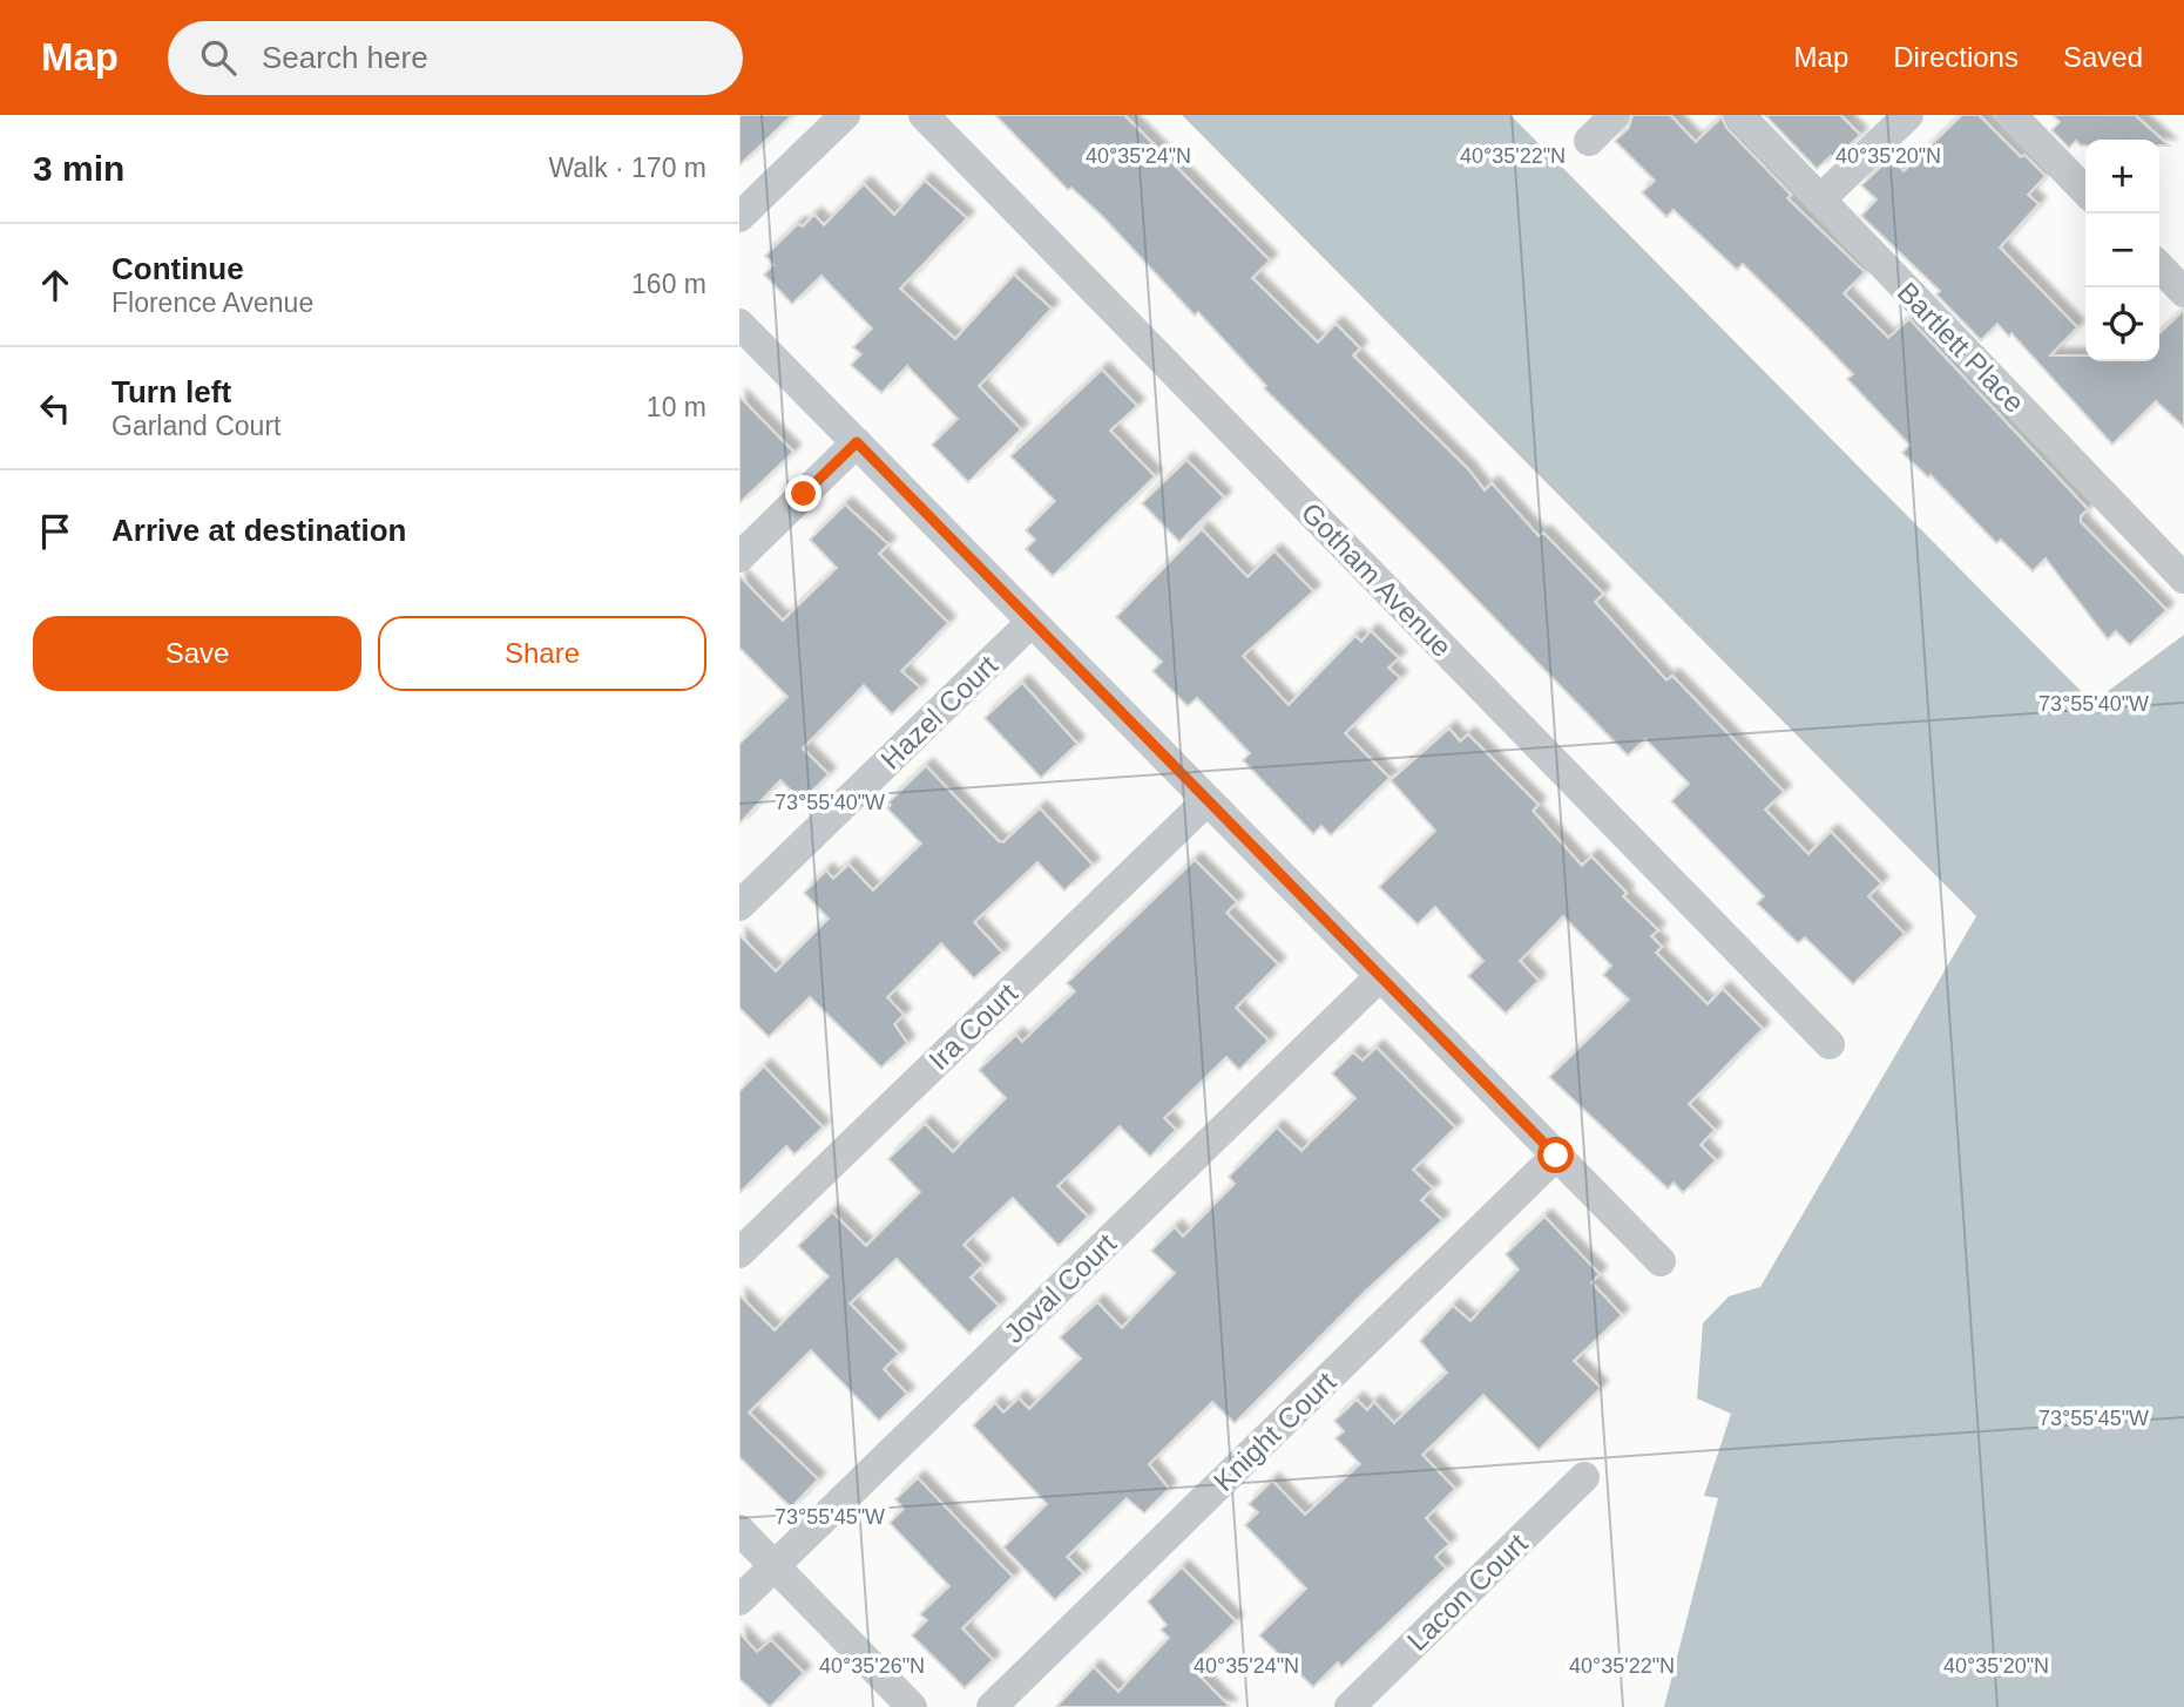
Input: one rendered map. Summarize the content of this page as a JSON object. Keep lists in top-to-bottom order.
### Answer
{
  "streets": {
    "street": [
      "Bartlett Place",
      "Gotham Avenue",
      "Hazel Court",
      "Ira Court",
      "Joval Court",
      "Knight Court",
      "Lacon Court"
    ]
  },
  "page": {
    "header": "Map",
    "search": "Search here",
    "nav": ["Map", "Directions", "Saved"],
    "heading": ["3 min", "Walk · 170 m"],
    "map_buttons": ["+", "−"],
    "list": [
      ["Continue", "Florence Avenue", "160 m"],
      ["Turn left", "Garland Court", "10 m"],
      "Arrive at destination"
    ],
    "buttons": ["Save", "Share"]
  },
  "coordinates": [
    "40°35'24\"N",
    "40°35'22\"N",
    "40°35'20\"N",
    "73°55'40\"W",
    "73°55'45\"W",
    "40°35'26\"N"
  ]
}
